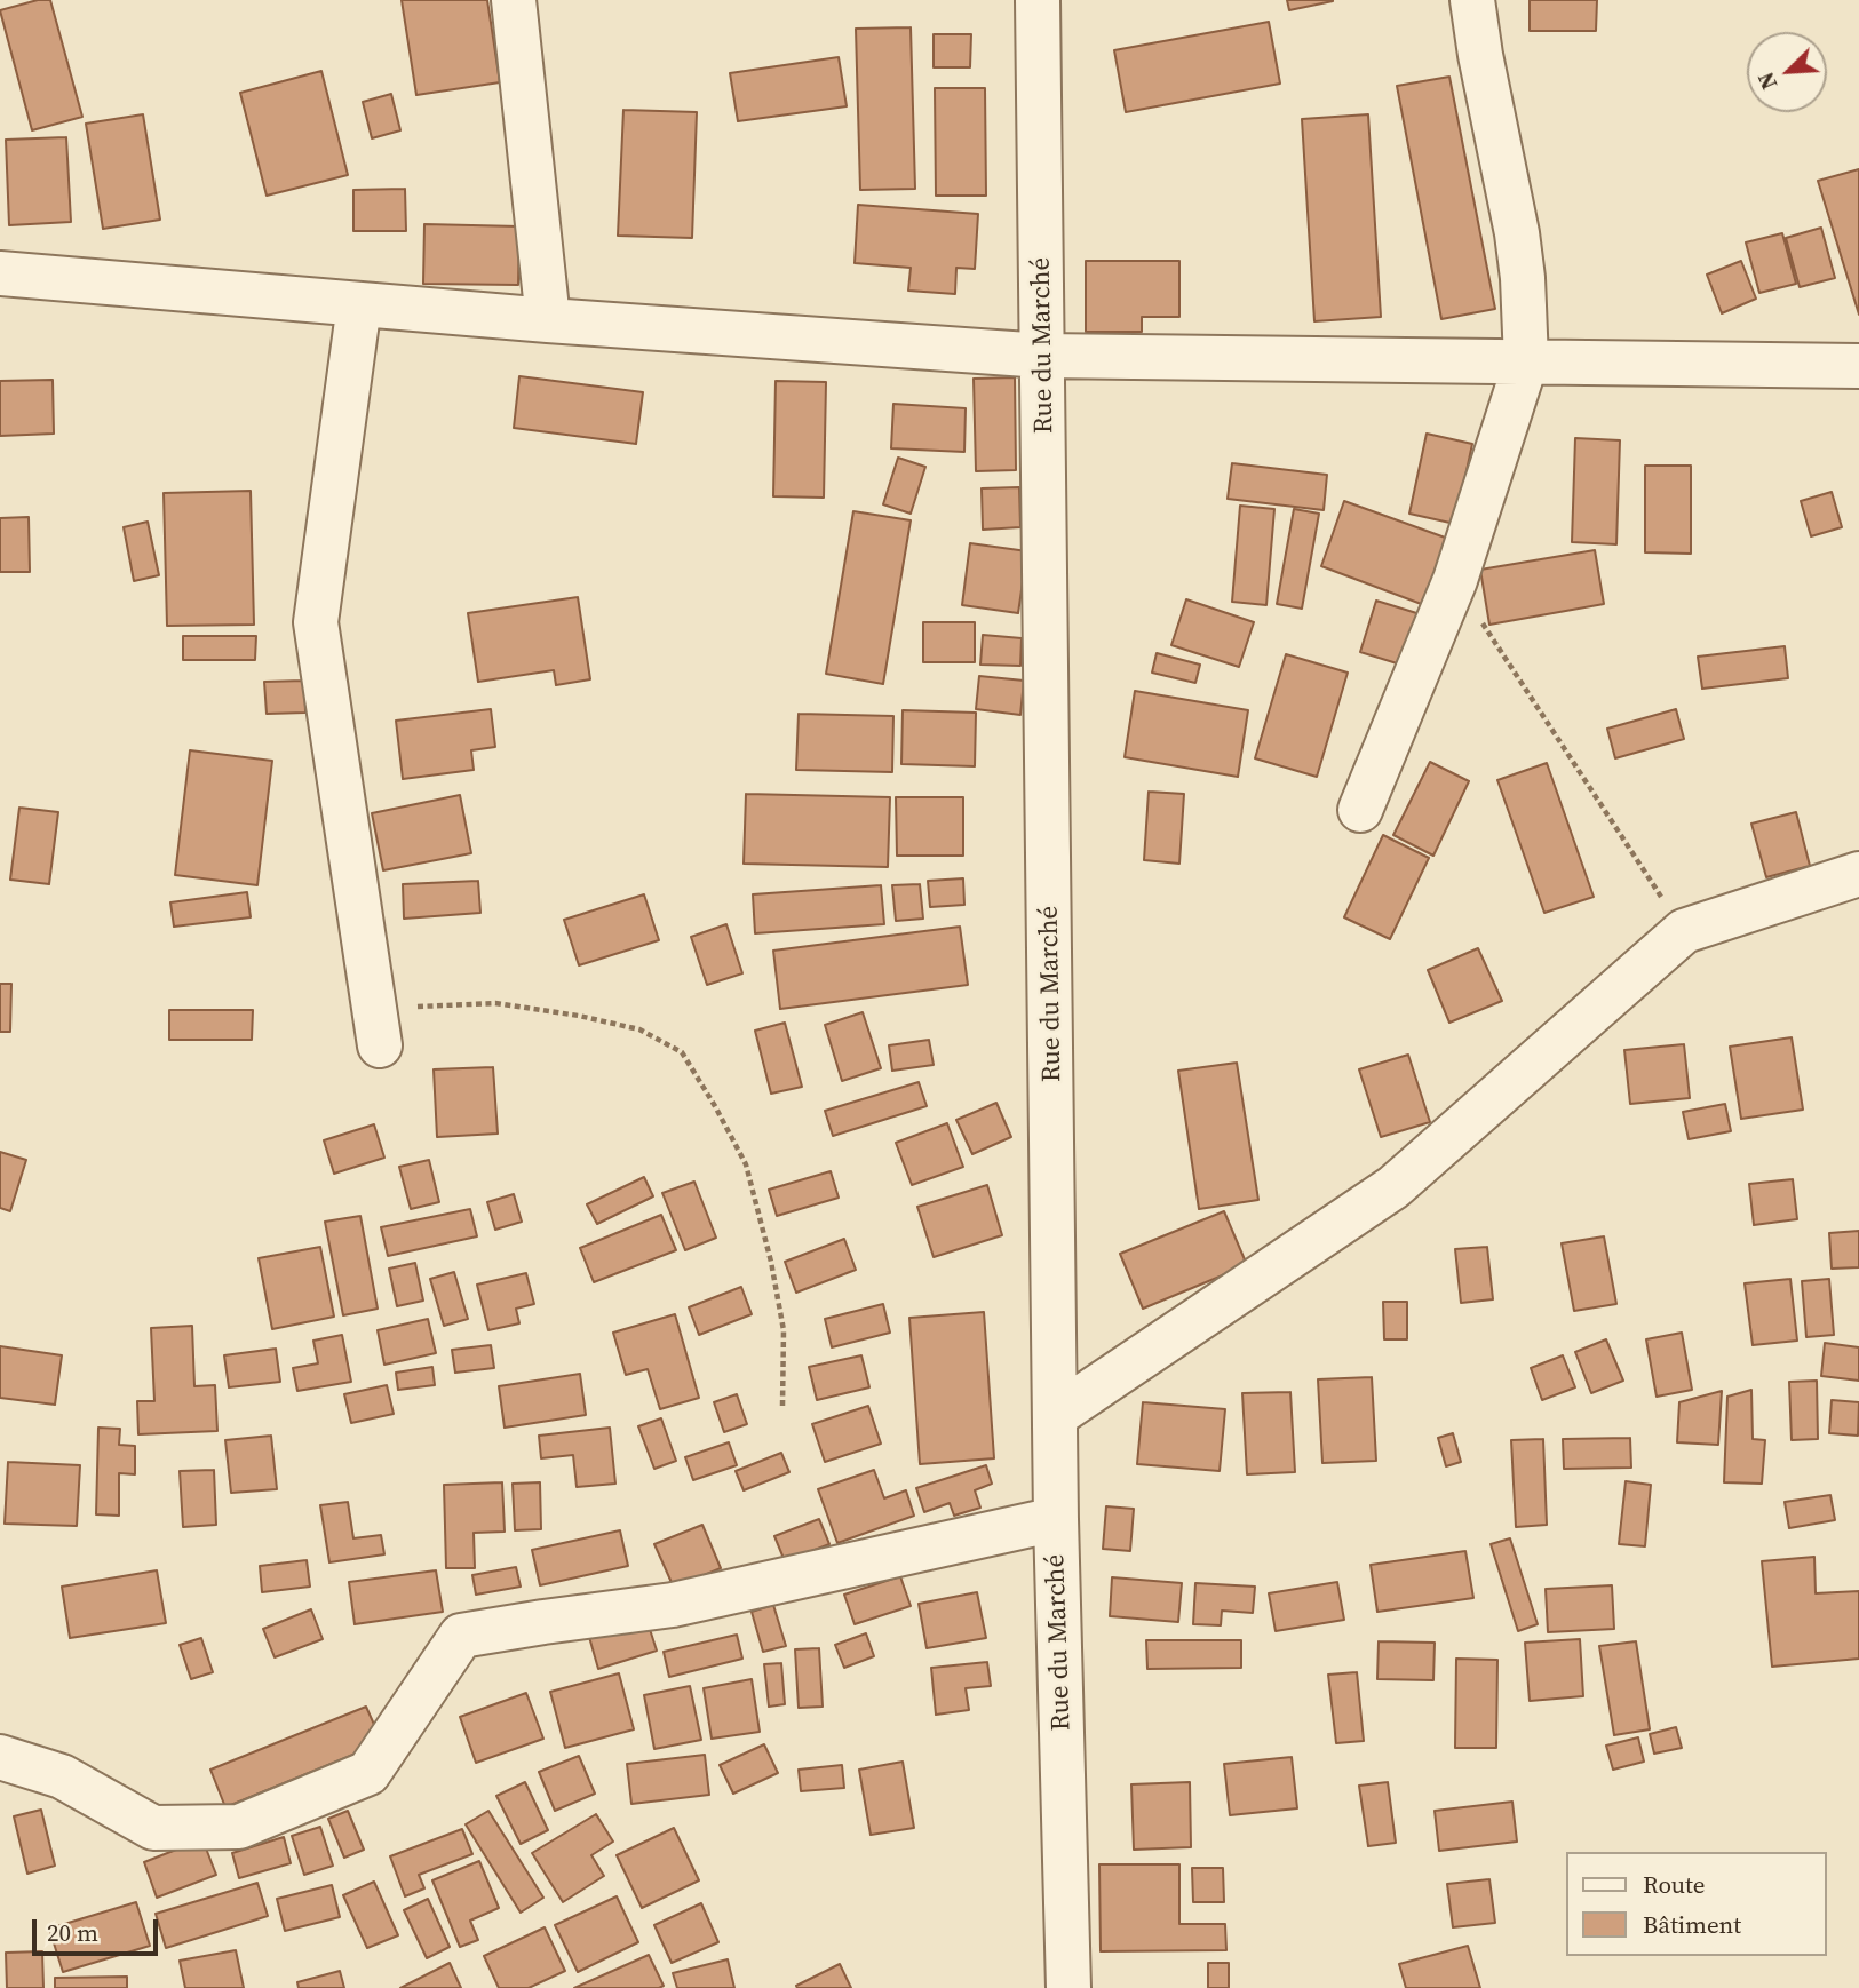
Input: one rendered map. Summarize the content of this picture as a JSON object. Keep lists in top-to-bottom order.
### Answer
{
  "streets": {
    "street": ["Rue du Marché"]
  },
  "legend": ["Route", "Bâtiment"],
  "scale_bar": "20 m",
  "north": "bottom left"
}
